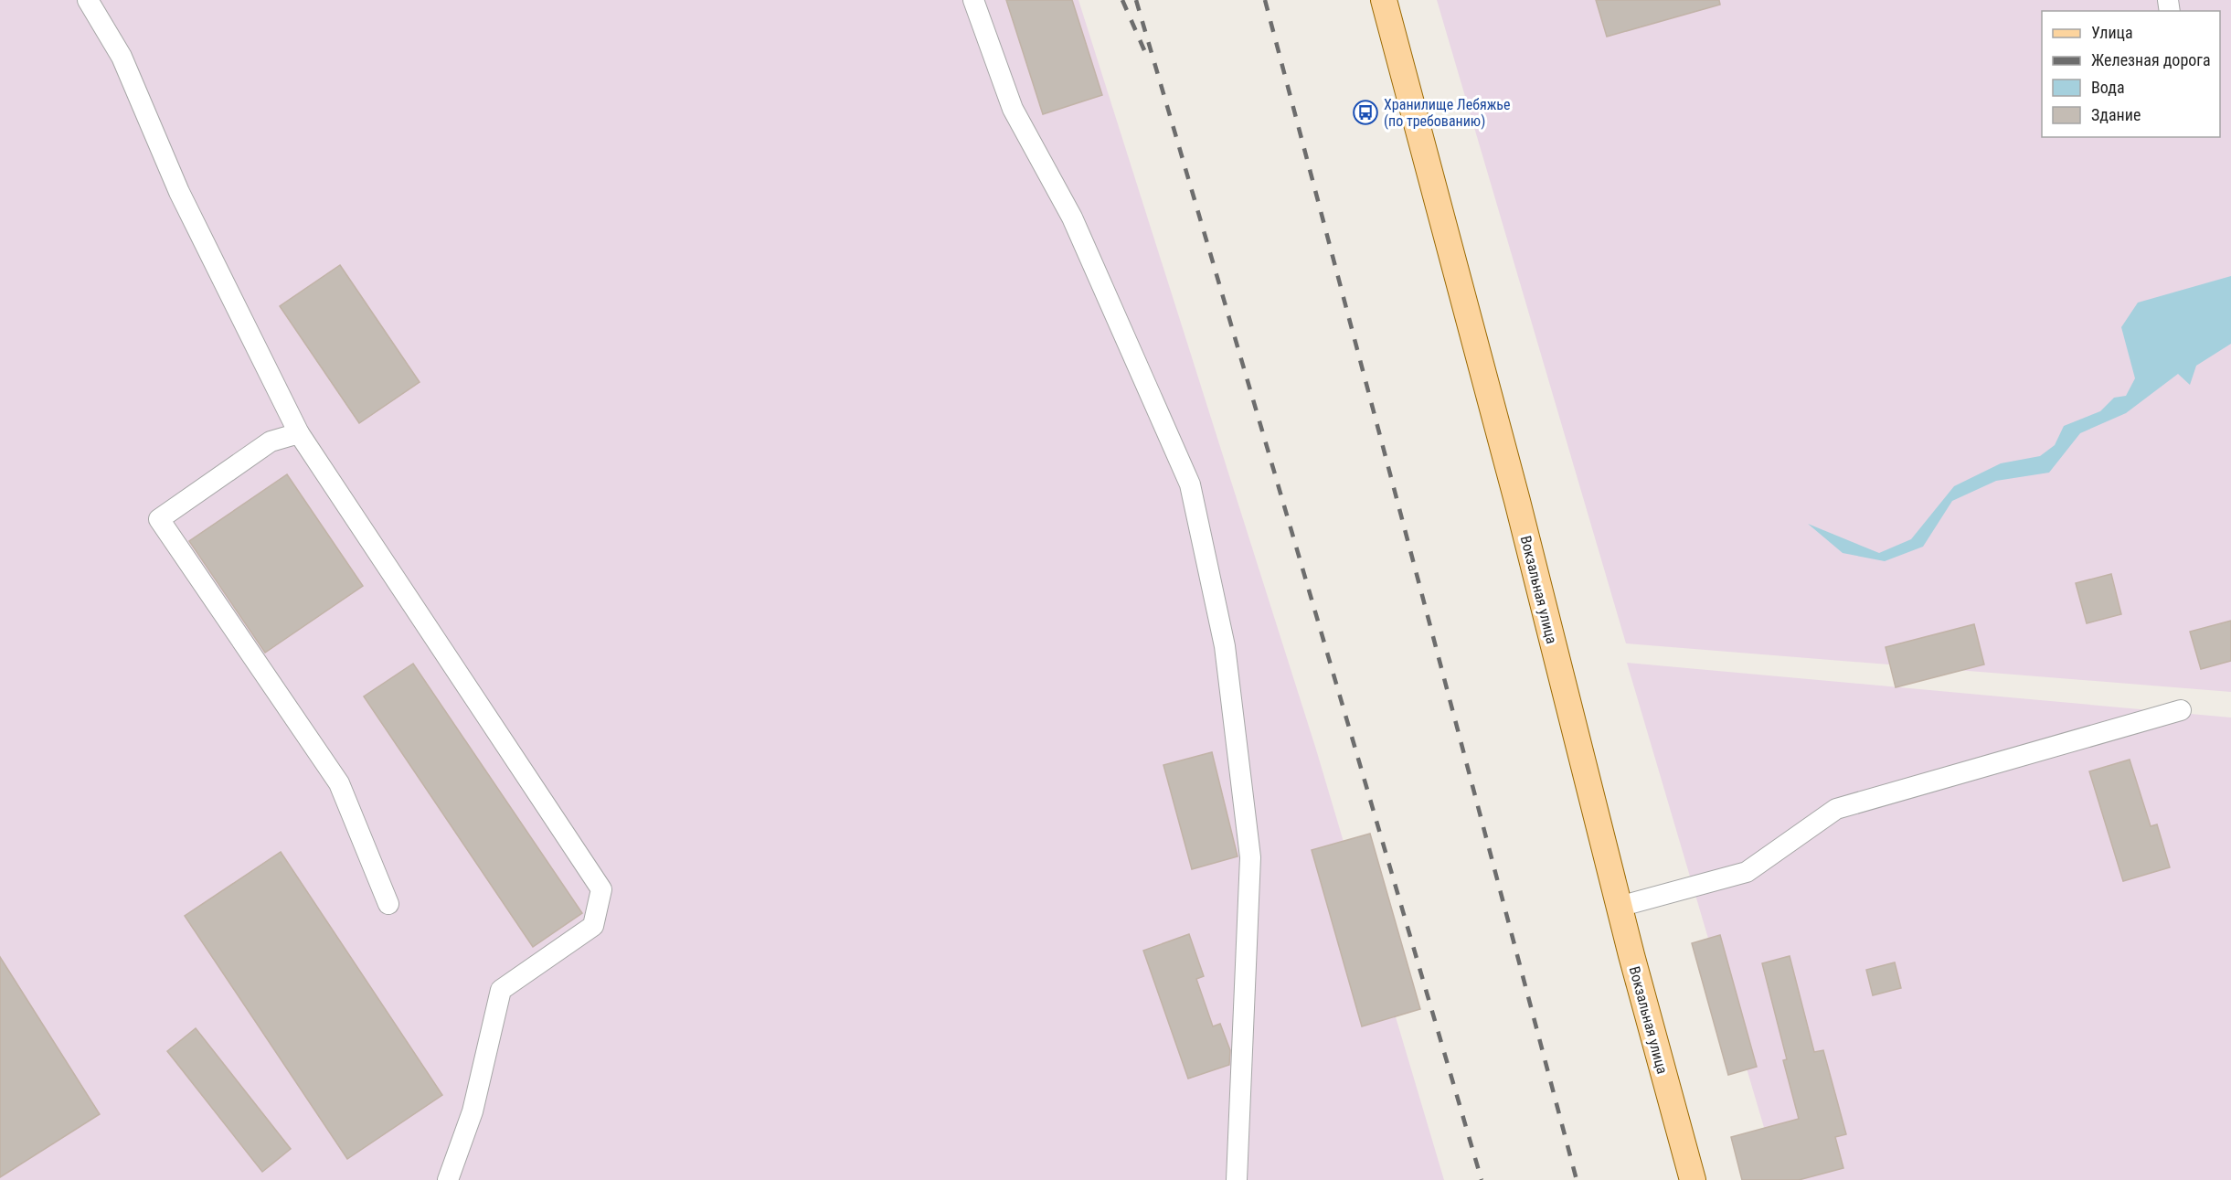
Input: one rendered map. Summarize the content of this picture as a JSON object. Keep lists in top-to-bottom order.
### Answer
{
  "streets": {
    "main road": ["Вокзальная улица"]
  },
  "places": {
    "bus stop": ["Хранилище Лебяжье (по требованию)"]
  },
  "legend": [
    "Улица",
    "Железная дорога",
    "Вода",
    "Здание"
  ]
}
